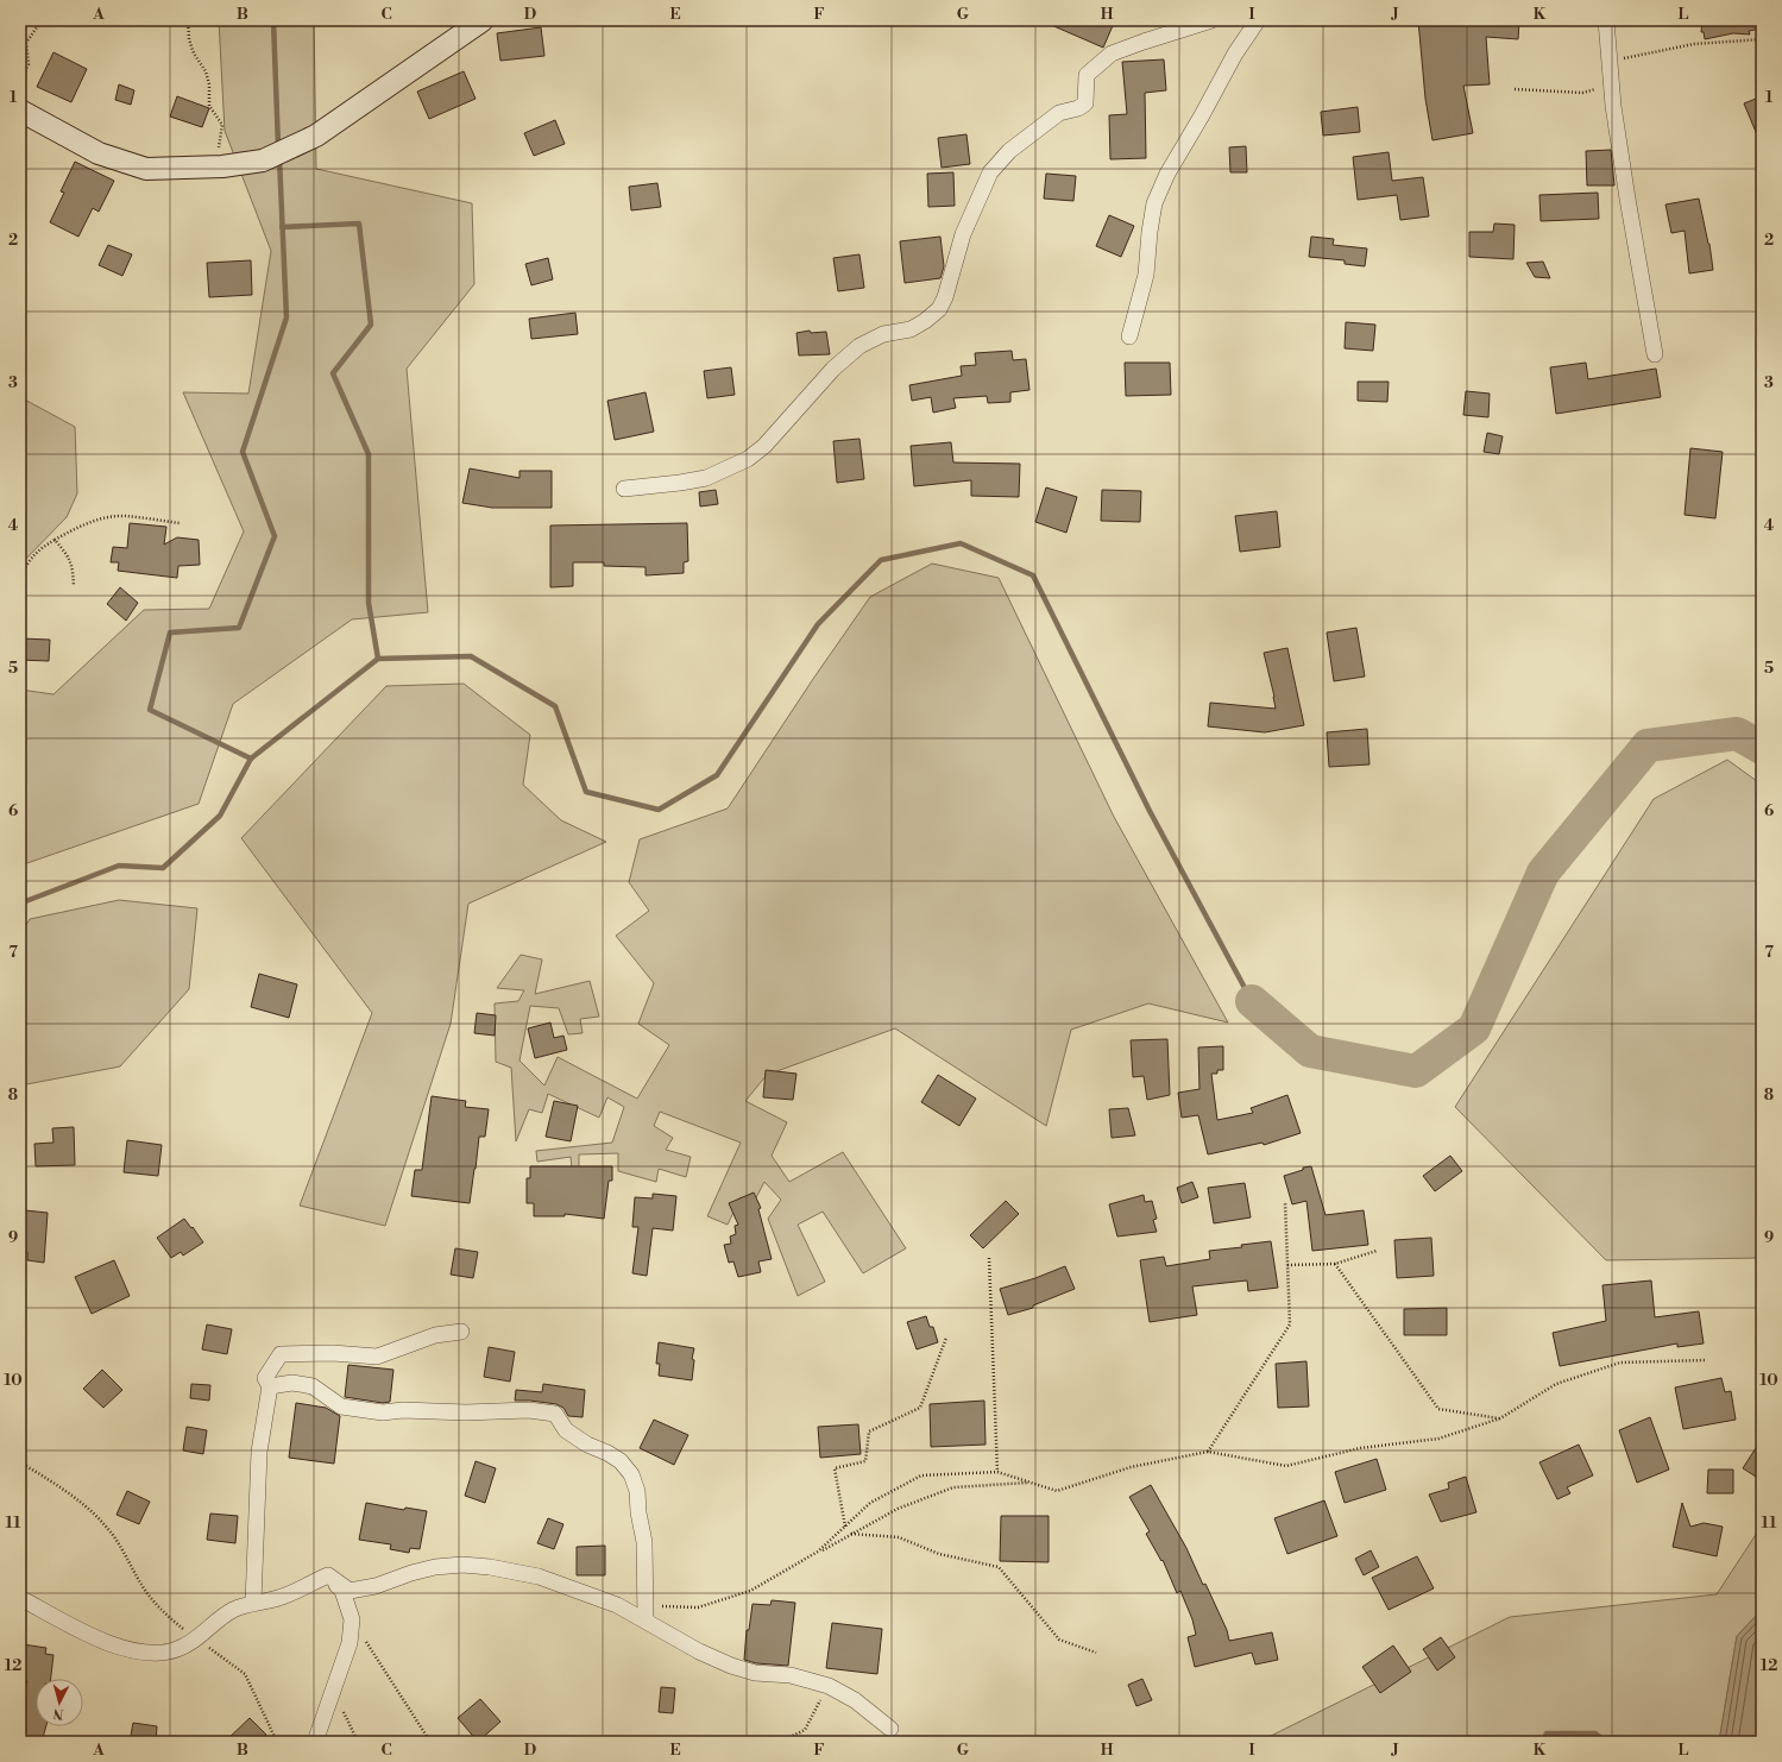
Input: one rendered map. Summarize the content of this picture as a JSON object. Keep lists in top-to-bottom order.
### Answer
{
  "north": "bottom",
  "grid": {
    "columns": [
      "A",
      "B",
      "C",
      "D",
      "E",
      "F",
      "G",
      "H",
      "I",
      "J",
      "K",
      "L"
    ],
    "rows": [
      "1",
      "2",
      "3",
      "4",
      "5",
      "6",
      "7",
      "8",
      "9",
      "10",
      "11",
      "12"
    ]
  }
}
